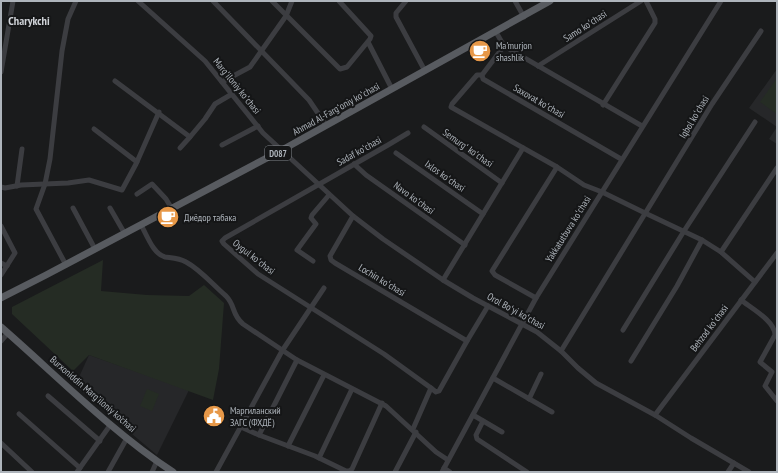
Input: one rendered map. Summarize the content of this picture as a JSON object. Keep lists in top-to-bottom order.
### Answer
{
  "streets": {
    "main road": ["Ahmad Al-Fargʻoniy koʻchasi", "D087", "Burxoniddin Marg’iloniy ko’chasi"],
    "street": [
      "Samo koʻchasi",
      "Margʻiloniy koʻchasi",
      "Saxovat koʻchasi",
      "Iqbol koʻchasi",
      "Semurgʻ koʻchasi",
      "Sadaf koʻchasi",
      "Ixlos koʻchasi",
      "Navo koʻchasi",
      "Yakkatutbuva koʻchasi",
      "Oygul koʻchasi",
      "Lochin koʻchasi",
      "Orol Boʻyi koʻchasi",
      "Behzod koʻchasi"
    ]
  },
  "crossings": [
    ["Margʻiloniy koʻchasi", "Ahmad Al-Fargʻoniy koʻchasi"],
    ["Margʻiloniy koʻchasi", "Sadaf koʻchasi"],
    ["Margʻiloniy koʻchasi", "Oygul koʻchasi"],
    ["Margʻiloniy koʻchasi", "Orol Boʻyi koʻchasi"],
    ["Saxovat koʻchasi", "Yakkatutbuva koʻchasi"],
    ["Iqbol koʻchasi", "Orol Boʻyi koʻchasi"],
    ["Sadaf koʻchasi", "Navo koʻchasi"],
    ["Sadaf koʻchasi", "Oygul koʻchasi"],
    ["Sadaf koʻchasi", "Orol Boʻyi koʻchasi"],
    ["Yakkatutbuva koʻchasi", "Orol Boʻyi koʻchasi"],
    ["Oygul koʻchasi", "Orol Boʻyi koʻchasi"],
    ["Lochin koʻchasi", "Orol Boʻyi koʻchasi"],
    ["Orol Boʻyi koʻchasi", "Behzod koʻchasi"]
  ],
  "districts": ["Charykchi"],
  "places": {
    "cafe": ["Ma'murjon shashlik", "Диёдор табака"],
    "public building": ["Маргиланский ЗАГС (ФХДЁ)"]
  }
}
